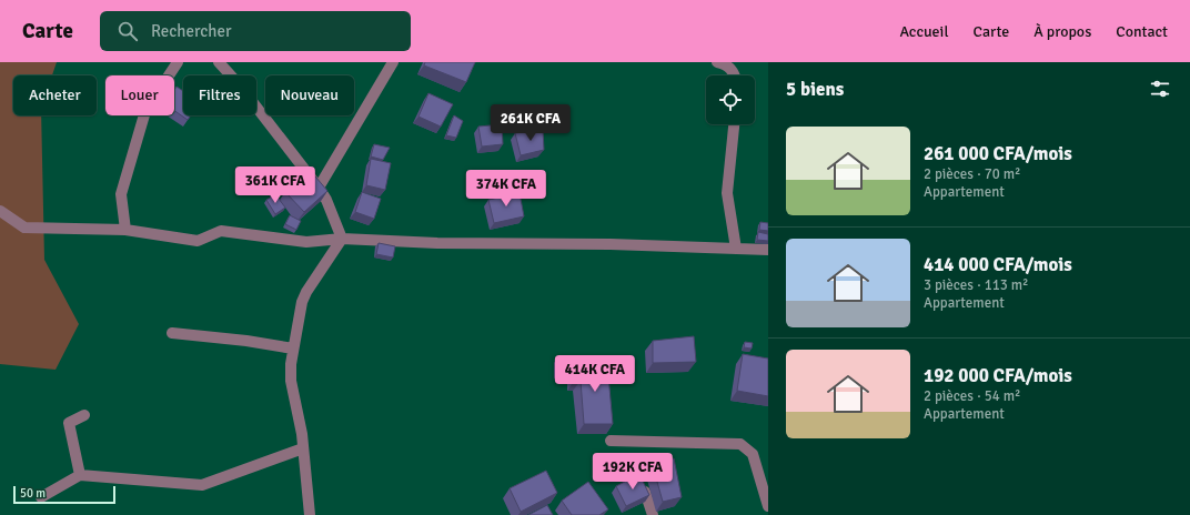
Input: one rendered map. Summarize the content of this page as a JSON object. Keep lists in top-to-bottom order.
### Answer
{
  "scale_bar": "50 m",
  "page": {
    "header": "Carte",
    "search": "Rechercher",
    "nav": [
      "Accueil",
      "Carte",
      "À propos",
      "Contact"
    ],
    "heading": "5 biens",
    "chip": [
      "Acheter",
      "Louer",
      "Filtres",
      "Nouveau"
    ],
    "price": [
      "261K CFA",
      "361K CFA",
      "374K CFA",
      "414K CFA",
      "192K CFA"
    ],
    "list": [
      {
        "name": "261 000 CFA/mois",
        "note": "2 pièces · 70 m² · Appartement"
      },
      {
        "name": "414 000 CFA/mois",
        "note": "3 pièces · 113 m² · Appartement"
      },
      {
        "name": "192 000 CFA/mois",
        "note": "2 pièces · 54 m² · Appartement"
      }
    ],
    "scale": "50 m"
  }
}
